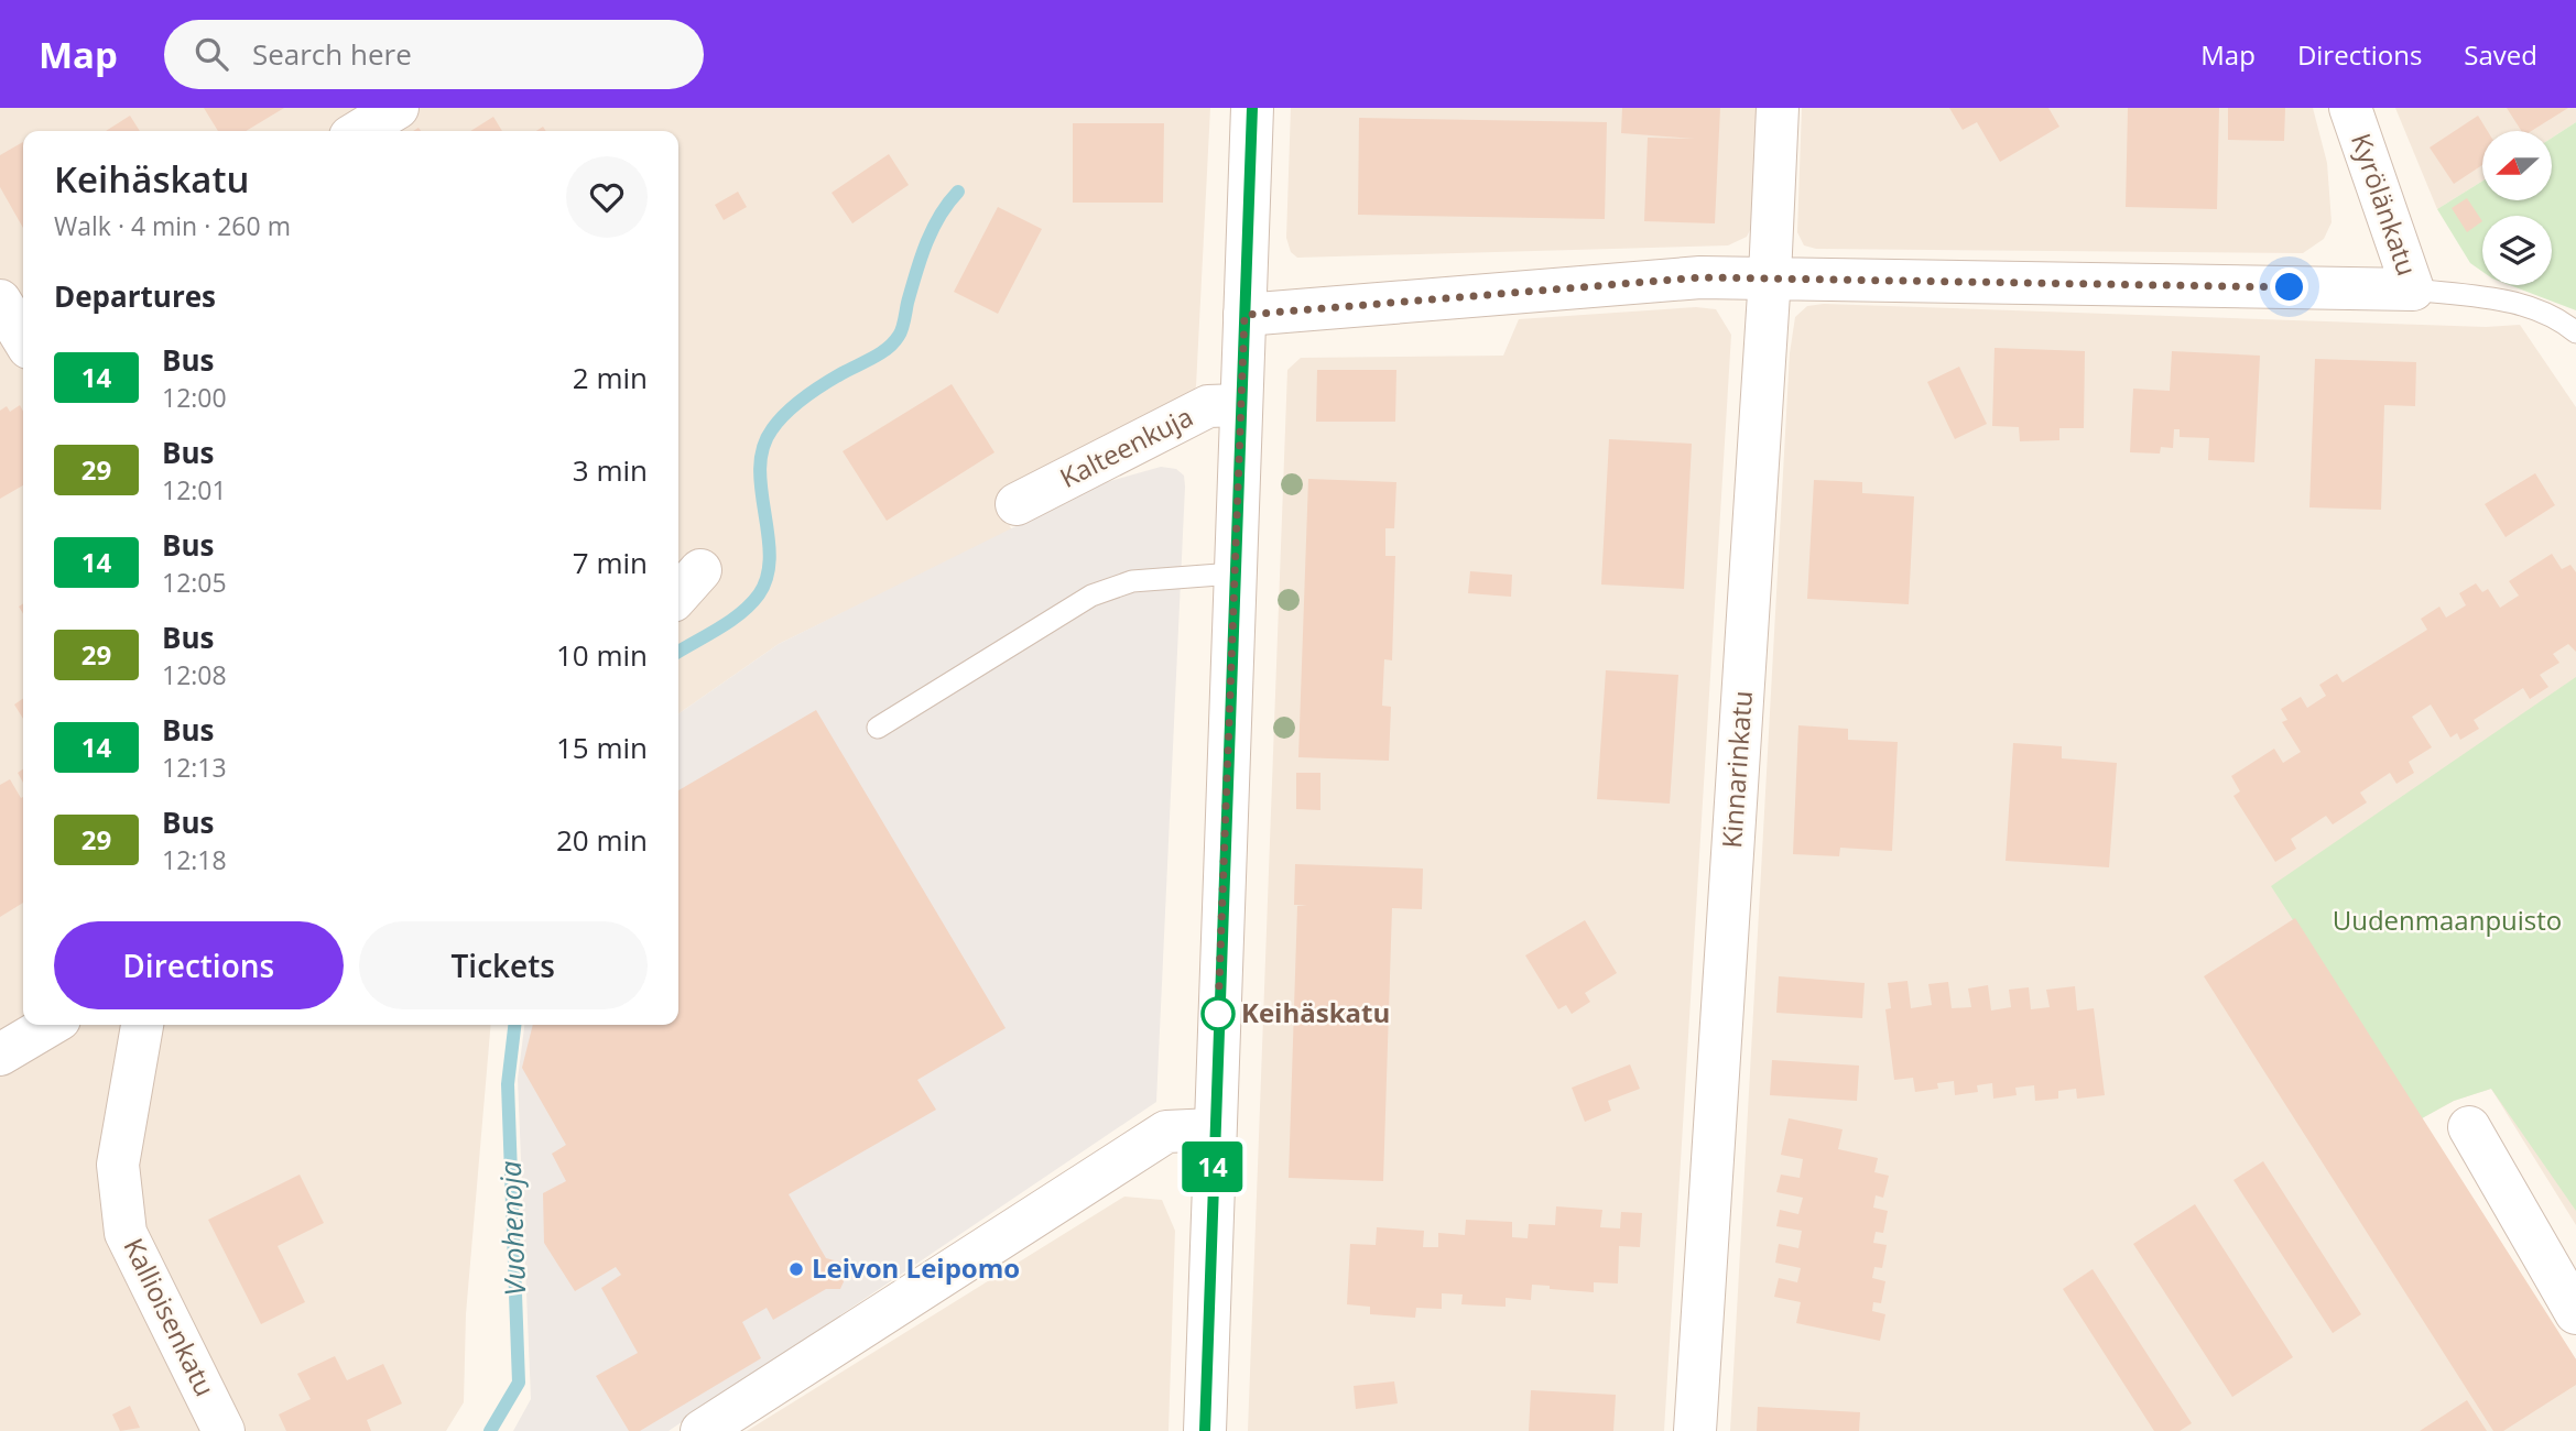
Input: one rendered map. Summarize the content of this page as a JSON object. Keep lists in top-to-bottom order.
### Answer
{
  "streets": {
    "street": [
      "Kyrölänkatu",
      "Kalteenkuja",
      "Kinnarinkatu",
      "Kallioisenkatu"
    ]
  },
  "crossings": [
    ["Kyrölänkatu", "Kinnarinkatu"]
  ],
  "water": ["Vuohenoja"],
  "parks": ["Uudenmaanpuisto"],
  "places": ["Keihäskatu", "Leivon Leipomo"],
  "lines": ["bus line 14"],
  "north": "left",
  "page": {
    "header": "Map",
    "search": "Search here",
    "nav": ["Map", "Directions", "Saved"],
    "on_map": "14",
    "heading": [
      ["Keihäskatu", "Walk · 4 min · 260 m"],
      "Departures"
    ],
    "list": [
      {
        "mark": "14",
        "name": "Bus",
        "note": "12:00",
        "value": "2 min"
      },
      {
        "mark": "29",
        "name": "Bus",
        "note": "12:01",
        "value": "3 min"
      },
      {
        "mark": "14",
        "name": "Bus",
        "note": "12:05",
        "value": "7 min"
      },
      {
        "mark": "29",
        "name": "Bus",
        "note": "12:08",
        "value": "10 min"
      },
      {
        "mark": "14",
        "name": "Bus",
        "note": "12:13",
        "value": "15 min"
      },
      {
        "mark": "29",
        "name": "Bus",
        "note": "12:18",
        "value": "20 min"
      }
    ],
    "buttons": ["Directions", "Tickets"]
  }
}
